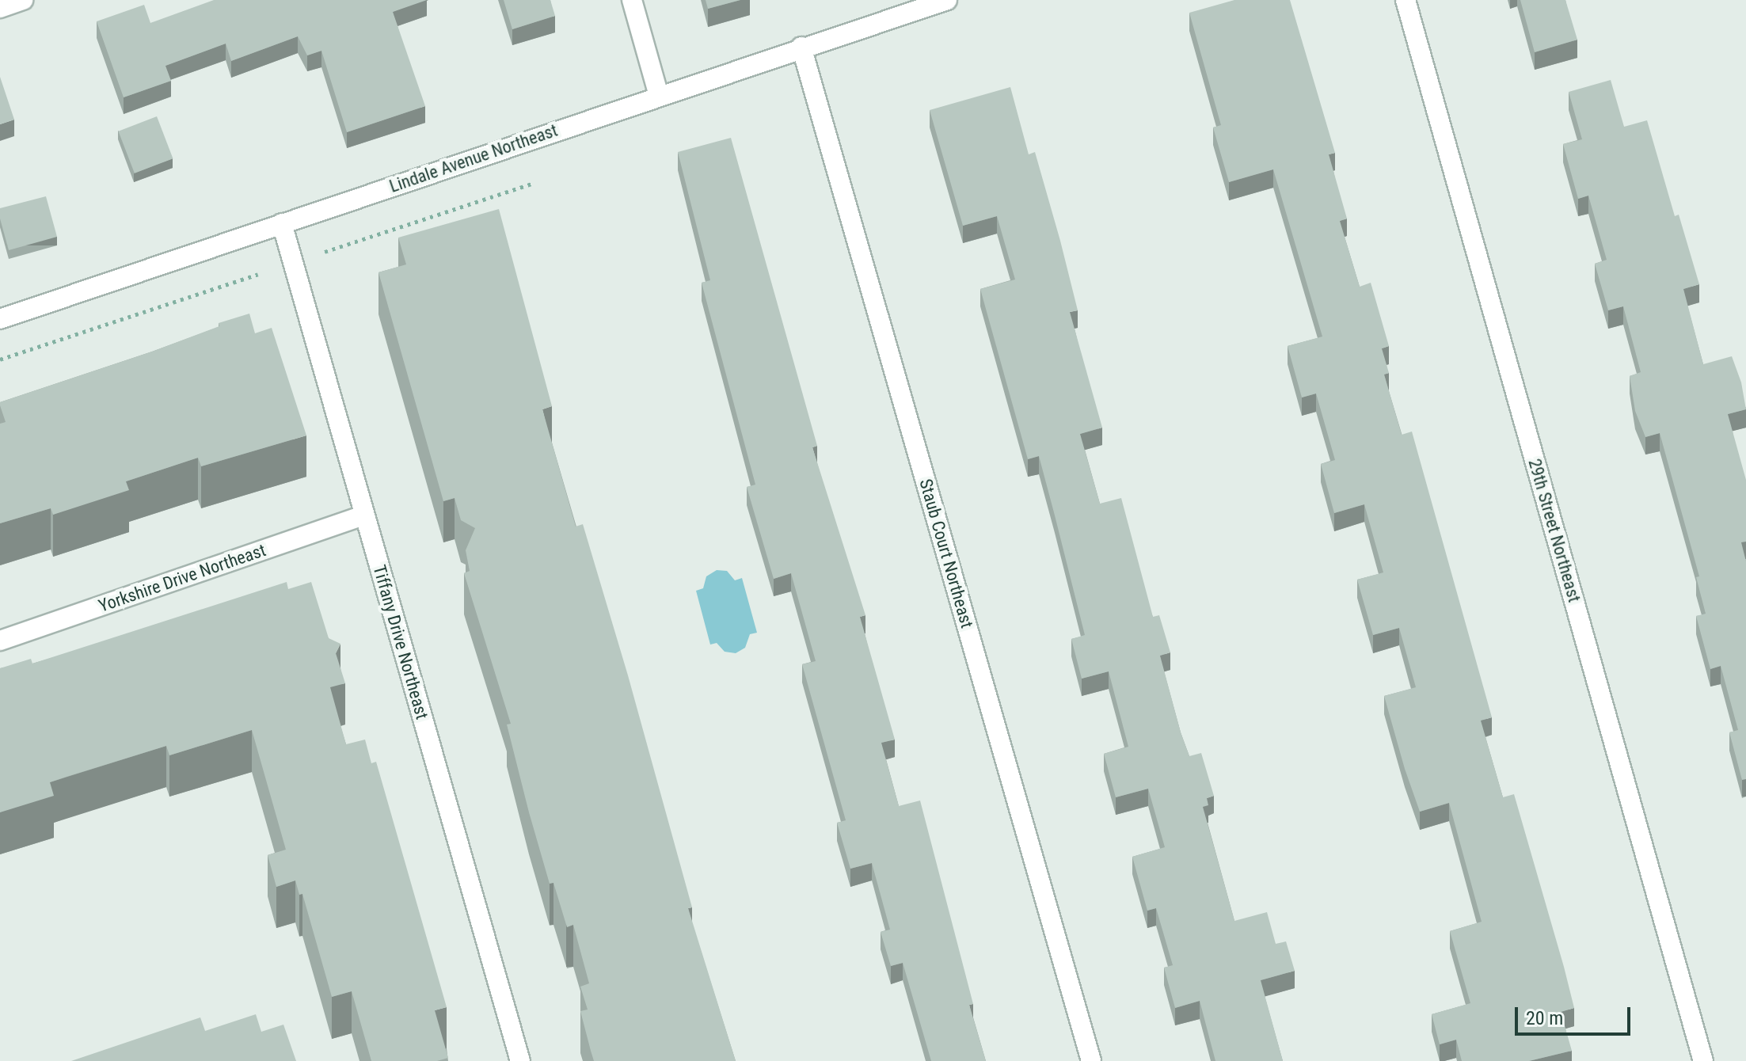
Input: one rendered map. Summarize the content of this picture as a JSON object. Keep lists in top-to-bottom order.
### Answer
{
  "streets": {
    "street": [
      "Lindale Avenue Northeast",
      "29th Street Northeast",
      "Staub Court Northeast",
      "Yorkshire Drive Northeast",
      "Tiffany Drive Northeast"
    ]
  },
  "crossings": [
    ["Lindale Avenue Northeast", "Staub Court Northeast"],
    ["Lindale Avenue Northeast", "Tiffany Drive Northeast"],
    ["Yorkshire Drive Northeast", "Tiffany Drive Northeast"]
  ],
  "scale_bar": "20 m"
}
